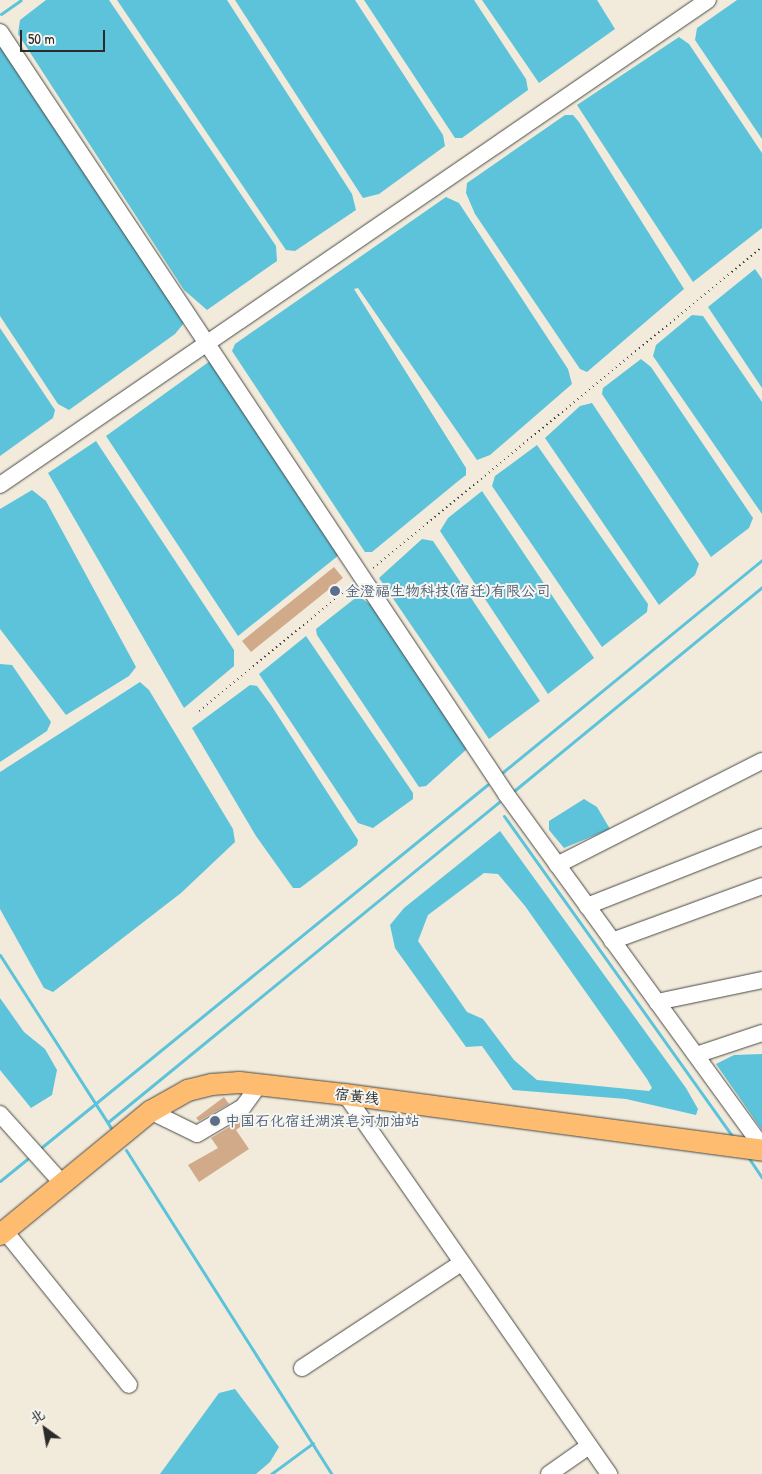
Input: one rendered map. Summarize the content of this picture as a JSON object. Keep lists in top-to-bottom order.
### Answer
{
  "streets": {
    "main road": ["宿黄线"]
  },
  "places": ["金澄福生物科技(宿迁)有限公司", "中国石化宿迁湖滨皂河加油站"],
  "scale_bar": "50 m",
  "north": "top left"
}
